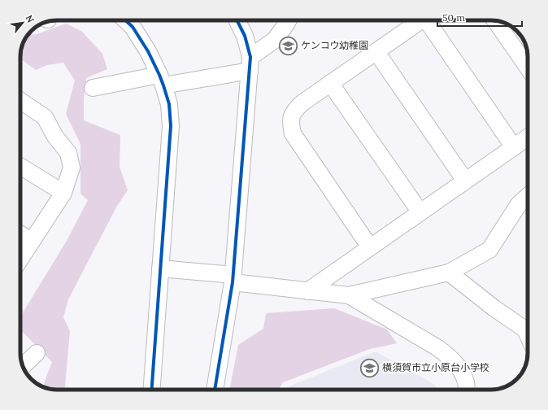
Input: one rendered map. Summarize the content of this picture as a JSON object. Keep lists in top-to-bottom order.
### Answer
{
  "places": {
    "school or university": ["ケンコウ幼稚園", "横須賀市立小原台小学校"]
  },
  "scale_bar": "50 m",
  "north": "top right"
}
